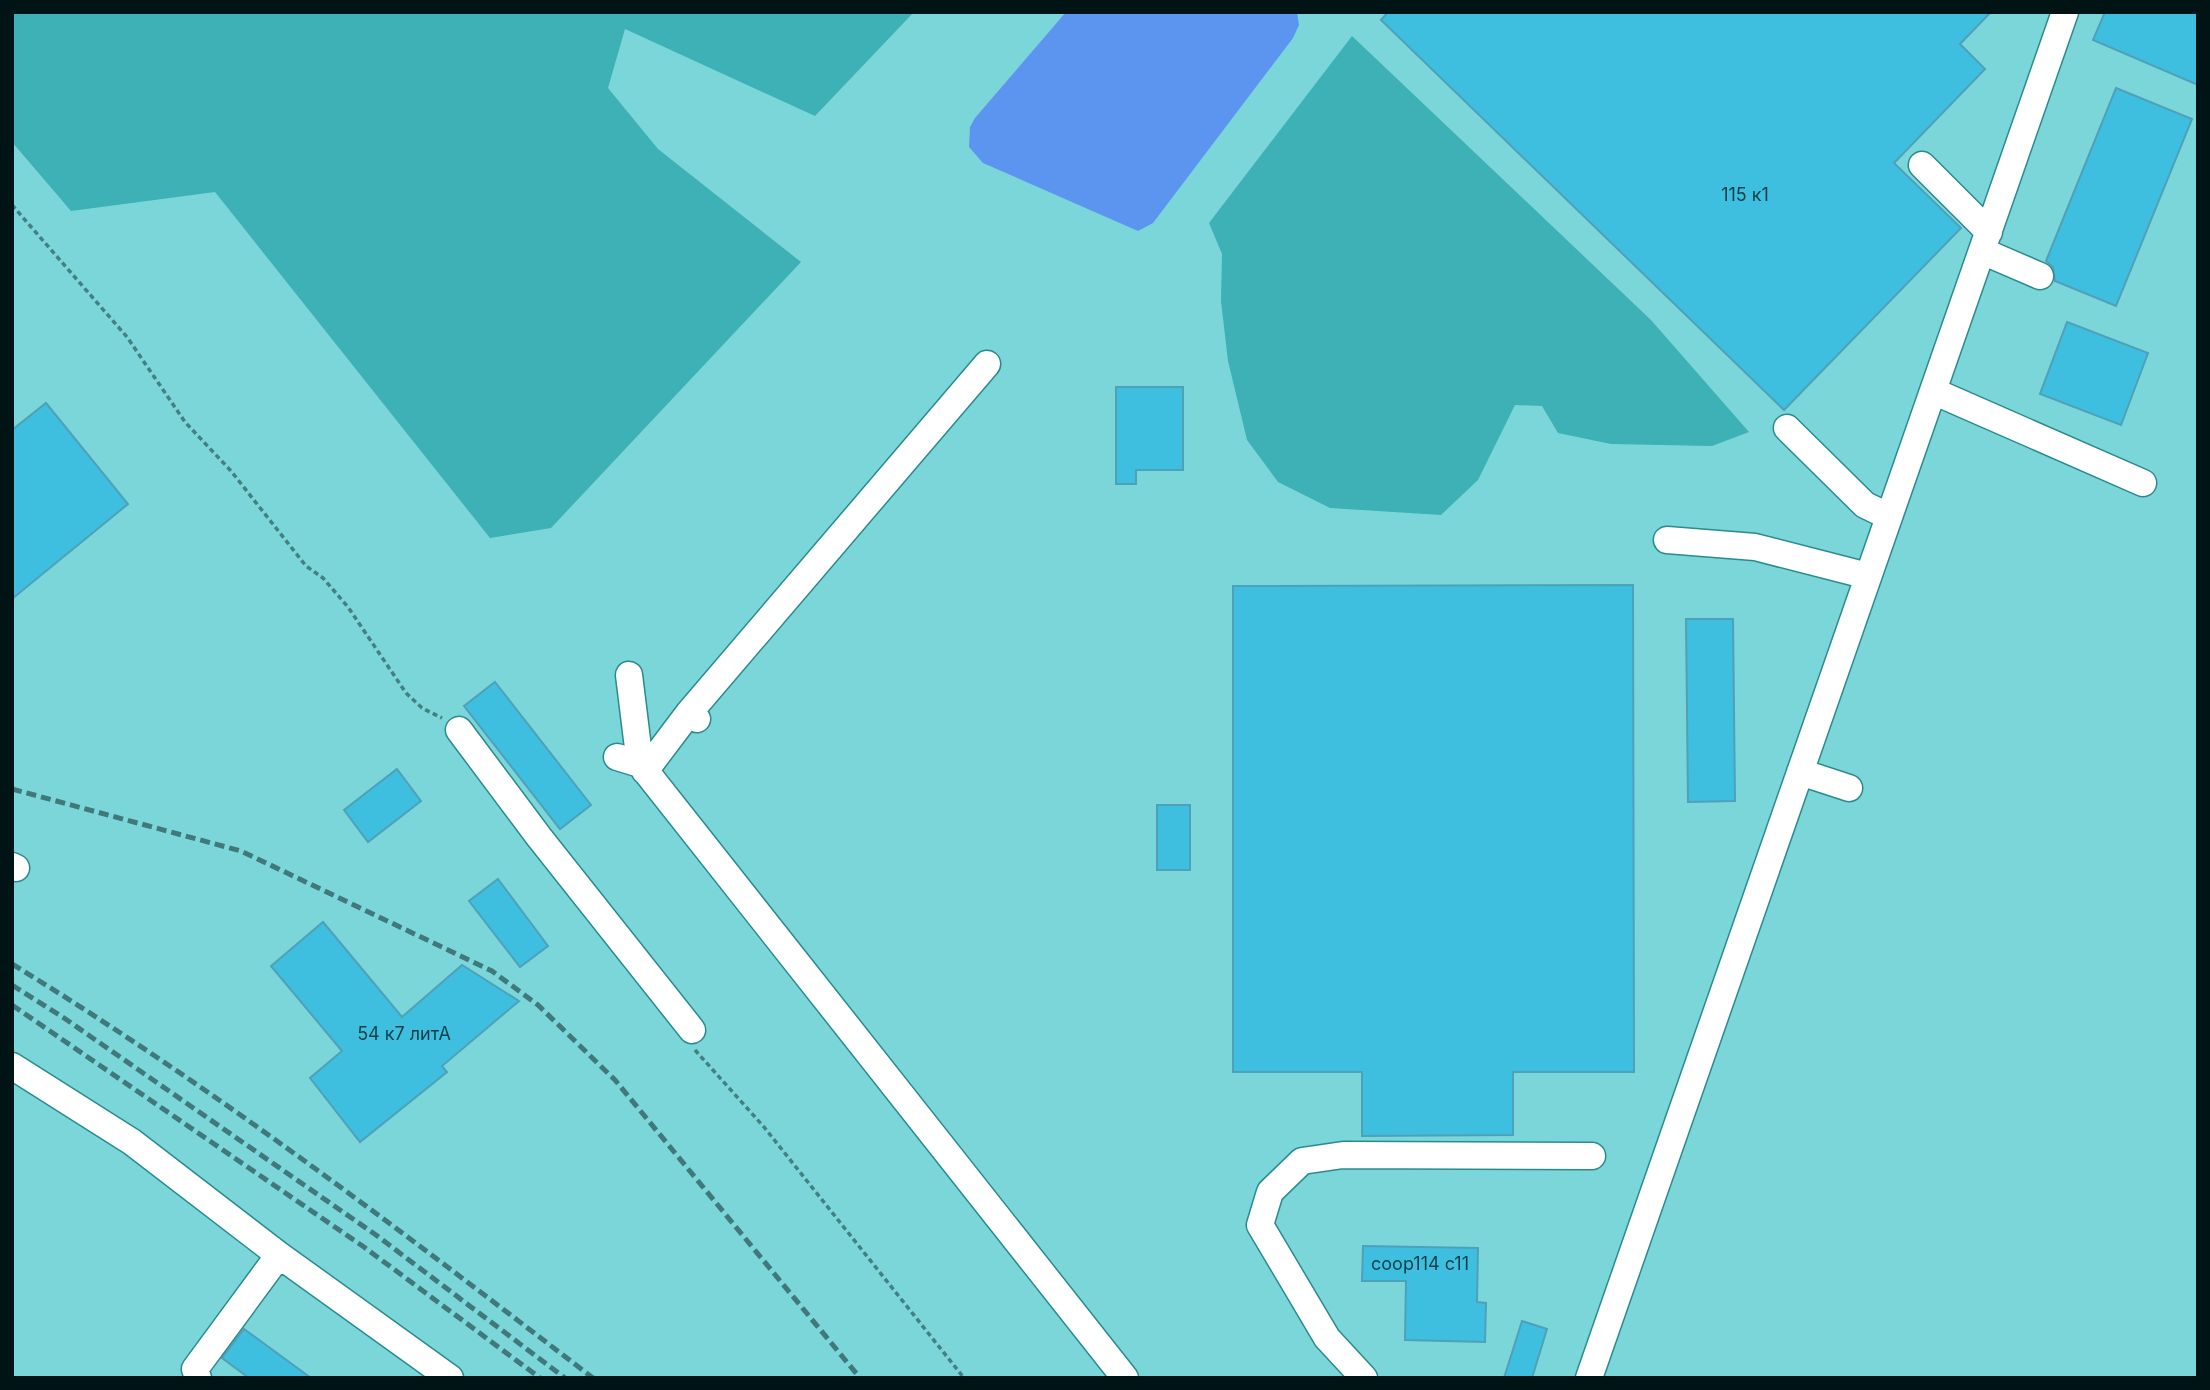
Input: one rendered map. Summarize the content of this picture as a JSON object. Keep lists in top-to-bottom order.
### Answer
{
  "house_numbers": ["115 к1", "54 к7 литА", "соор114 с11"]
}
